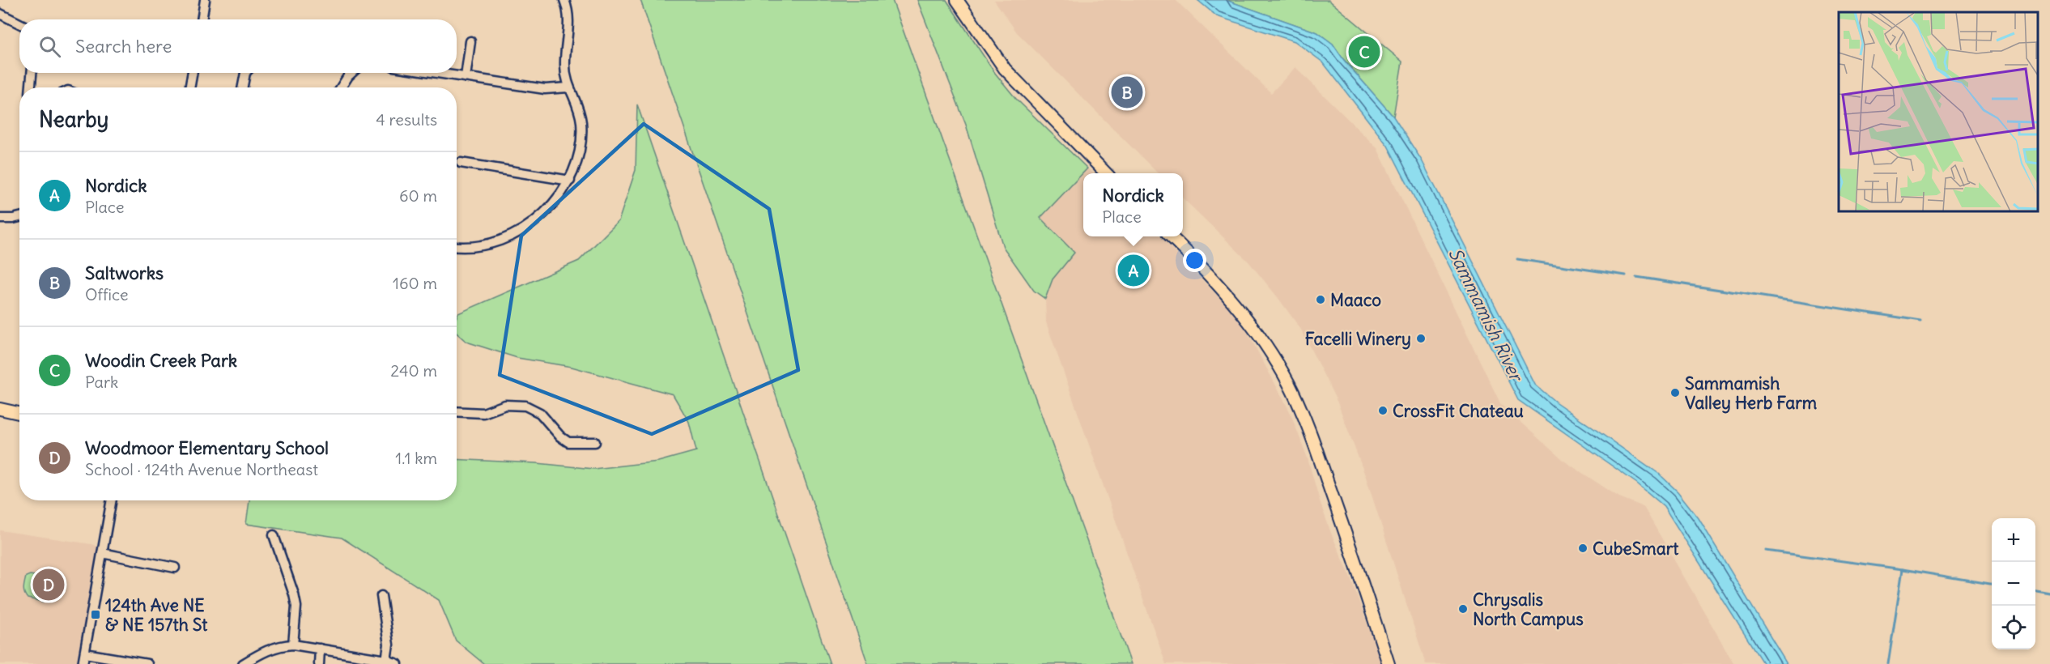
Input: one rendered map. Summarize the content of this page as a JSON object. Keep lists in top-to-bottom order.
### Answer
{
  "water": ["Sammamish River"],
  "places": {
    "other": [
      "Maaco",
      "Facelli Winery",
      "Sammamish Valley Herb Farm",
      "CrossFit Chateau",
      "CubeSmart",
      "Chrysalis North Campus"
    ],
    "transit": ["124th Ave NE & NE 157th St"]
  },
  "page": {
    "search": "Search here",
    "pins": [
      "C",
      "B",
      "A",
      "D"
    ],
    "heading": ["Nearby", "4 results"],
    "list": [
      {
        "mark": "A",
        "name": "Nordick",
        "note": "Place",
        "value": "60 m"
      },
      {
        "mark": "B",
        "name": "Saltworks",
        "note": "Office",
        "value": "160 m"
      },
      {
        "mark": "C",
        "name": "Woodin Creek Park",
        "note": "Park",
        "value": "240 m"
      },
      {
        "mark": "D",
        "name": "Woodmoor Elementary School",
        "note": "School · 124th Avenue Northeast",
        "value": "1.1 km"
      }
    ],
    "popup": ["Nordick", "Place"],
    "map_buttons": ["+", "−"]
  }
}
